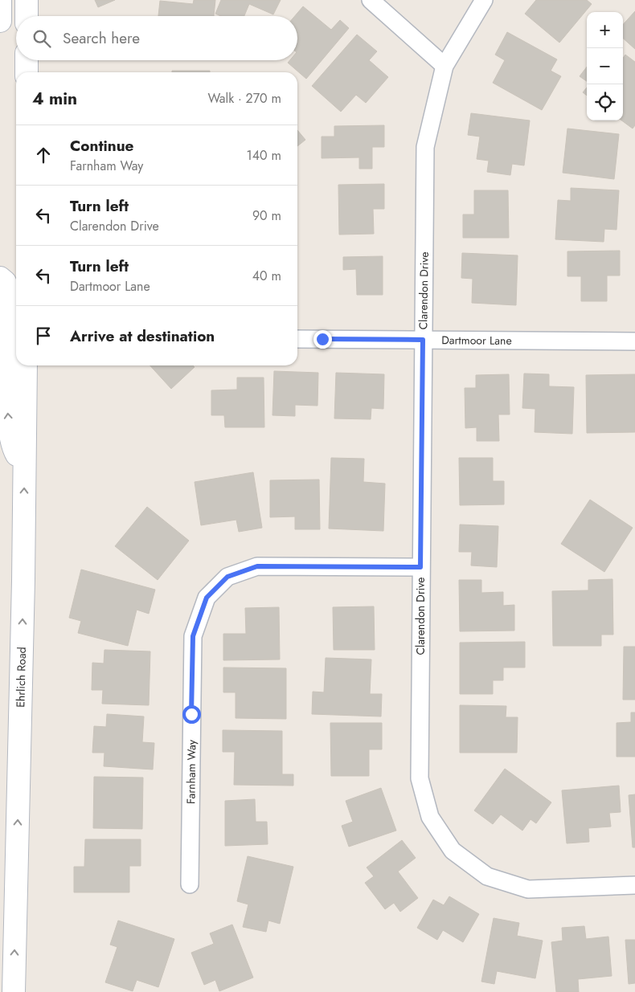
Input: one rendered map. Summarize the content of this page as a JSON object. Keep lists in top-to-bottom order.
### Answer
{
  "streets": {
    "main road": ["Ehrlich Road"],
    "street": ["Clarendon Drive", "Dartmoor Lane", "Farnham Way"]
  },
  "crossings": [
    ["Clarendon Drive", "Dartmoor Lane"],
    ["Clarendon Drive", "Farnham Way"]
  ],
  "one_way": ["Ehrlich Road"],
  "page": {
    "map_buttons": ["+", "−"],
    "search": "Search here",
    "heading": ["4 min", "Walk · 270 m"],
    "list": [
      ["Continue", "Farnham Way", "140 m"],
      ["Turn left", "Clarendon Drive", "90 m"],
      ["Turn left", "Dartmoor Lane", "40 m"],
      "Arrive at destination"
    ]
  }
}
